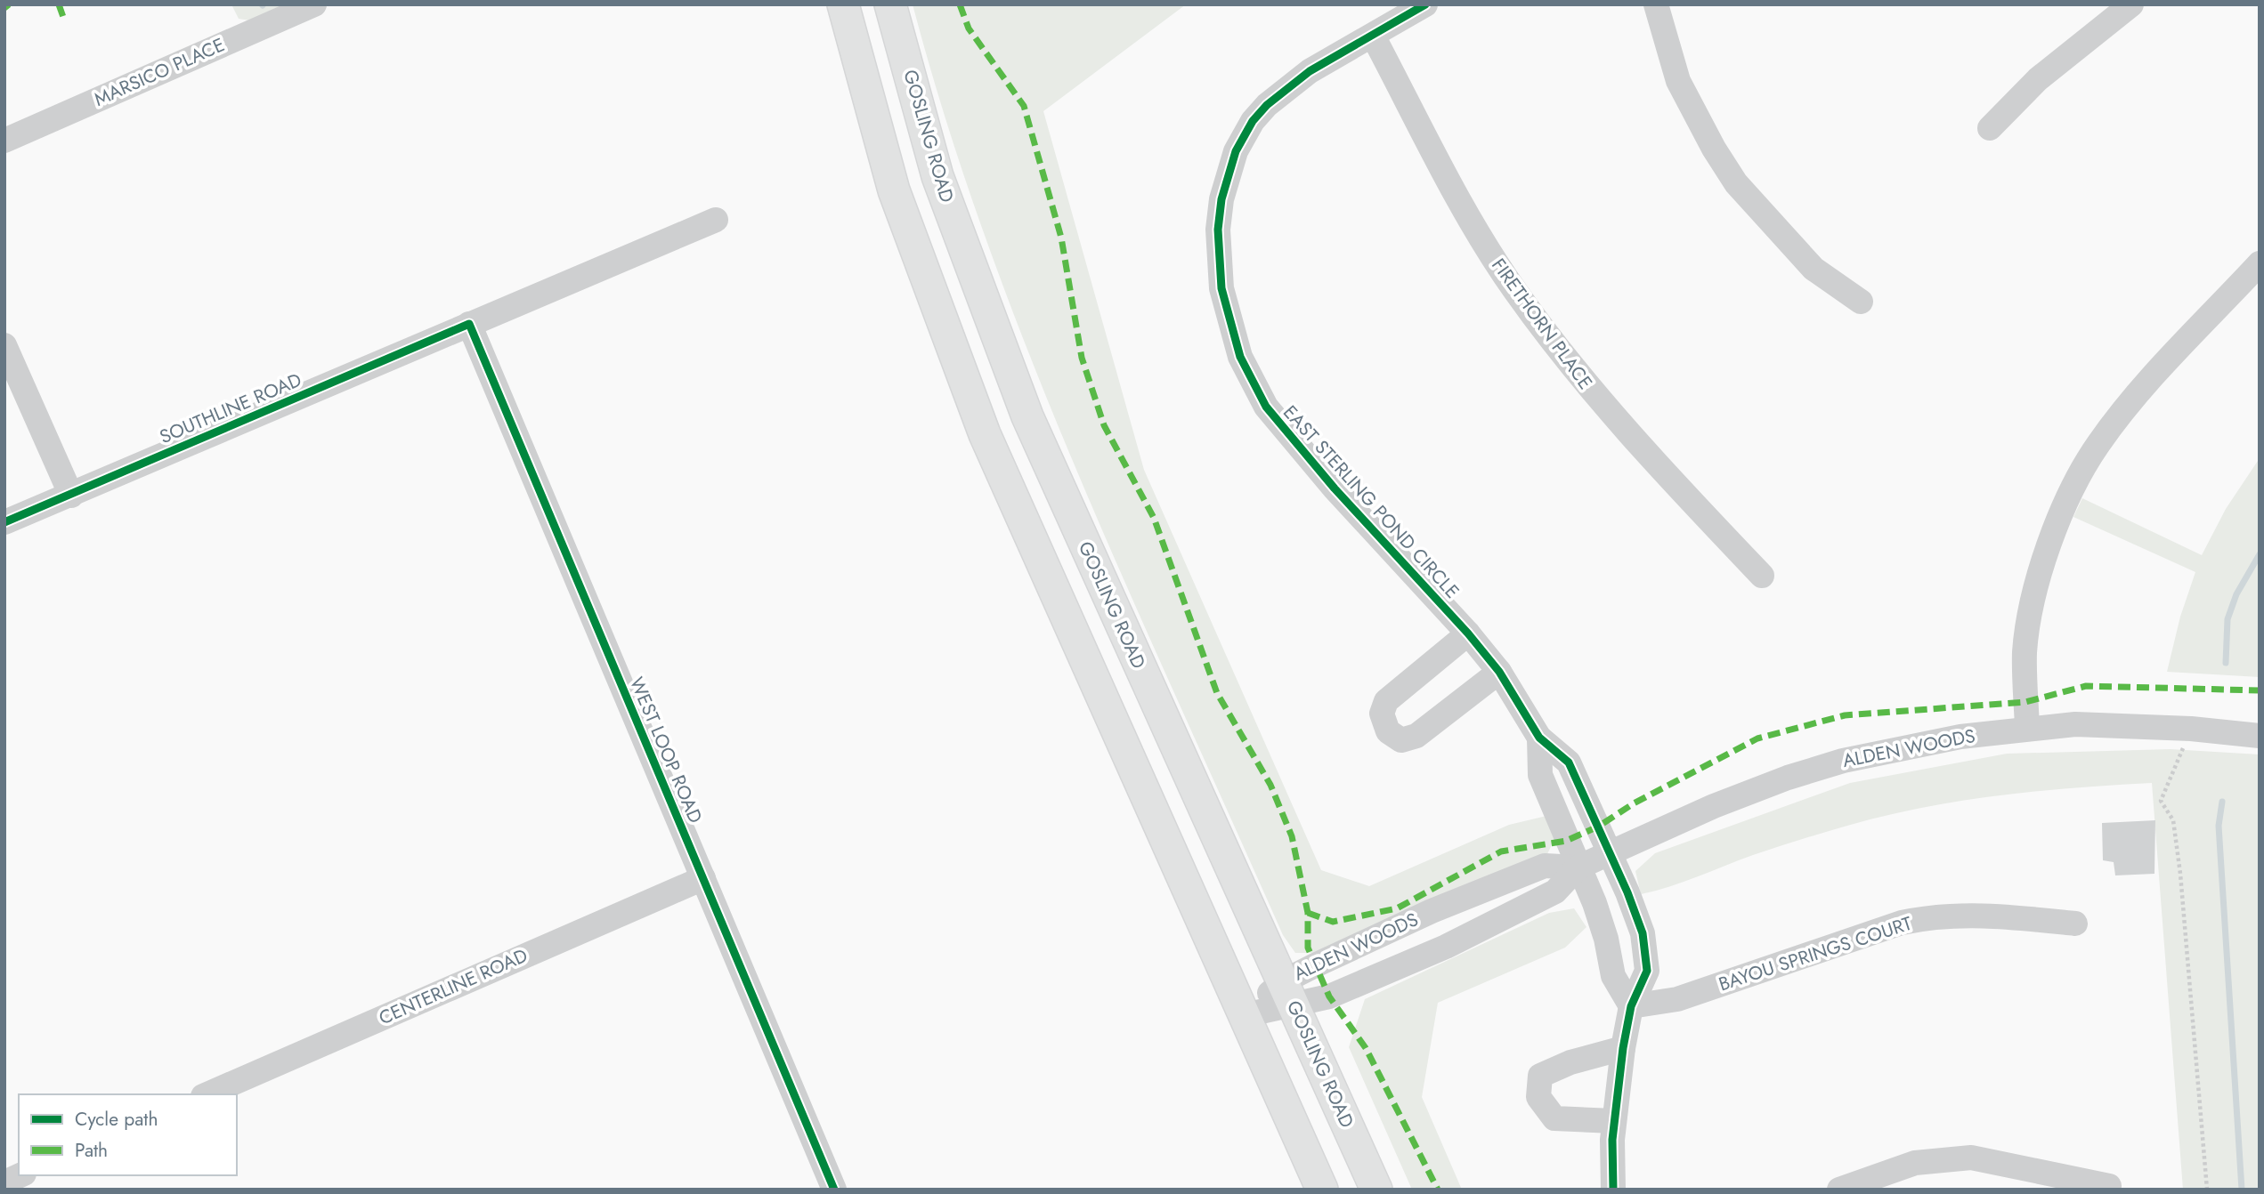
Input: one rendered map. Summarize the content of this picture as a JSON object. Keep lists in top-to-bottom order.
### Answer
{
  "streets": {
    "main road": ["GOSLING ROAD"],
    "street": [
      "MARSICO PLACE",
      "FIRETHORN PLACE",
      "SOUTHLINE ROAD",
      "EAST STERLING POND CIRCLE",
      "ALDEN WOODS",
      "WEST LOOP ROAD",
      "BAYOU SPRINGS COURT",
      "CENTERLINE ROAD"
    ]
  },
  "crossings": [
    ["GOSLING ROAD", "ALDEN WOODS"],
    ["FIRETHORN PLACE", "EAST STERLING POND CIRCLE"],
    ["SOUTHLINE ROAD", "WEST LOOP ROAD"],
    ["EAST STERLING POND CIRCLE", "ALDEN WOODS"],
    ["EAST STERLING POND CIRCLE", "BAYOU SPRINGS COURT"],
    ["WEST LOOP ROAD", "CENTERLINE ROAD"]
  ],
  "legend": ["Cycle path", "Path"]
}
